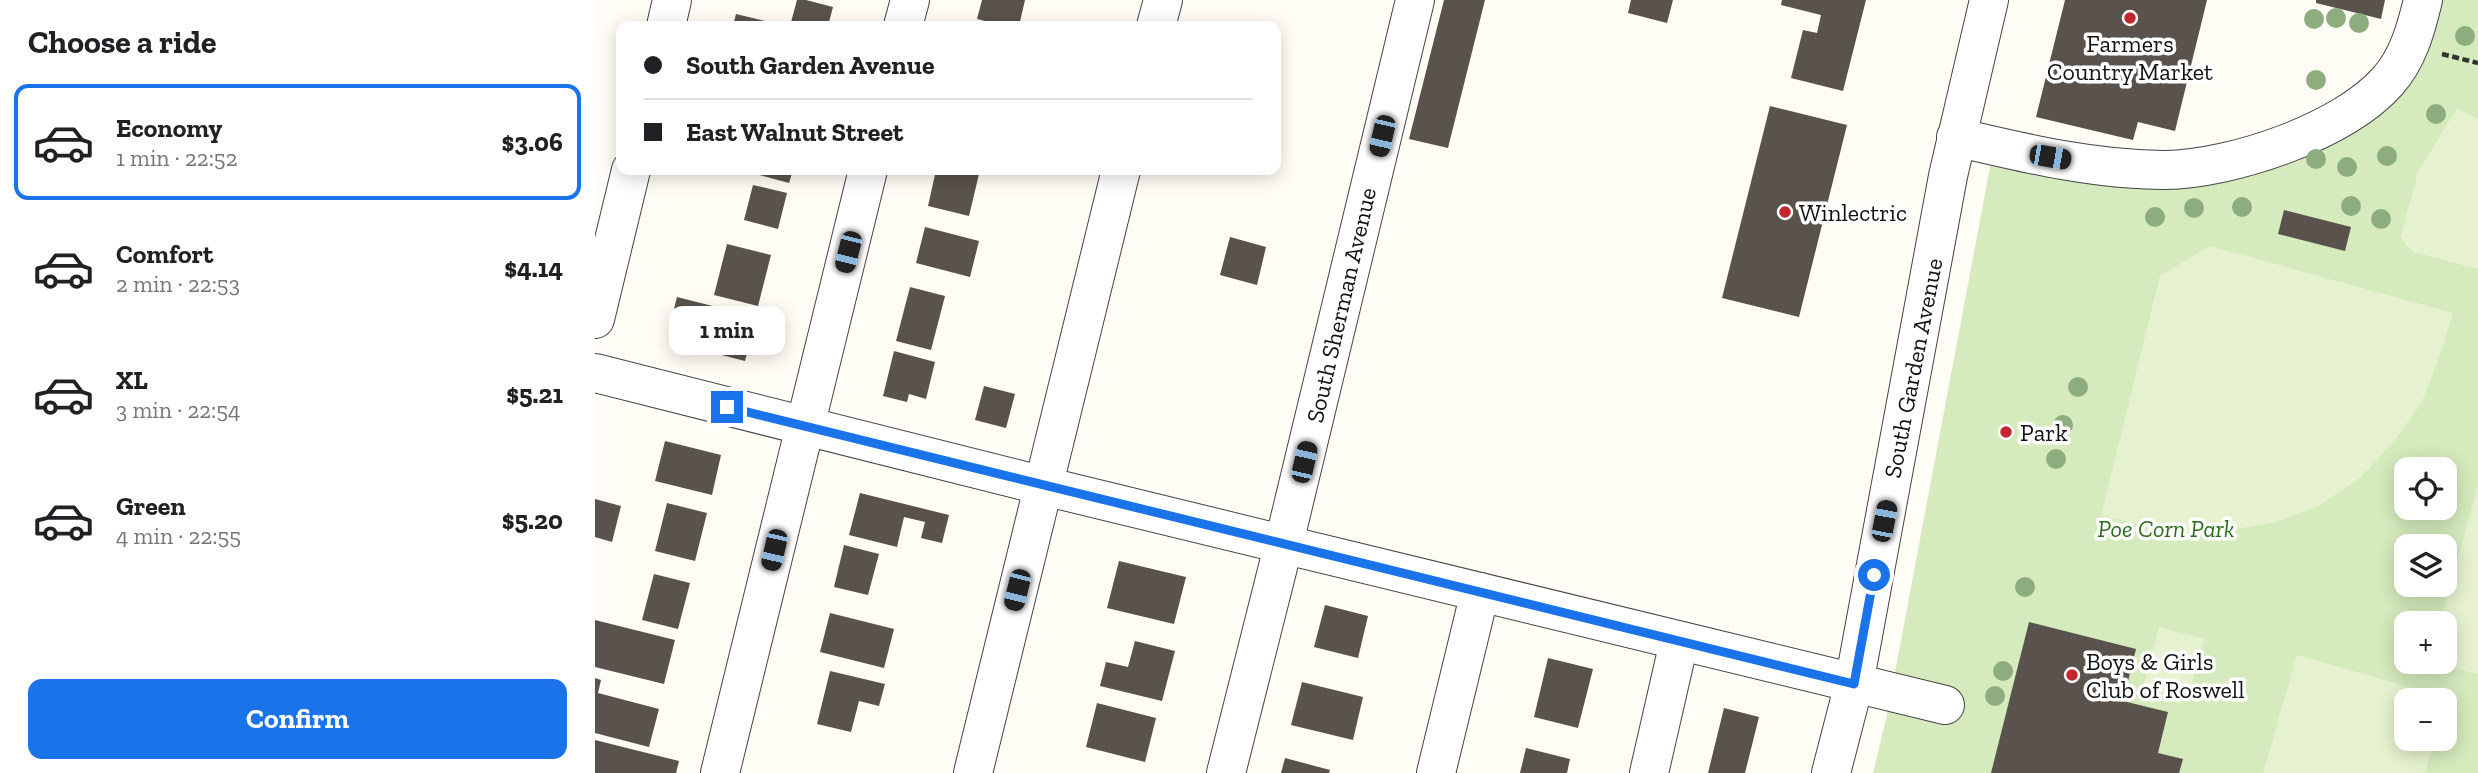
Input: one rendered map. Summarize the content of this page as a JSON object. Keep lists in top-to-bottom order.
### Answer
{
  "streets": {
    "street": ["South Sherman Avenue", "South Garden Avenue"]
  },
  "parks": ["Poe Corn Park"],
  "places": [
    "Farmers Country Market",
    "Winlectric",
    "Park",
    "Boys & Girls Club of Roswell"
  ],
  "page": {
    "heading": "Choose a ride",
    "banner": ["South Garden Avenue", "East Walnut Street"],
    "list": [
      {
        "name": "Economy",
        "note": "1 min · 22:52",
        "value": "$3.06"
      },
      {
        "name": "Comfort",
        "note": "2 min · 22:53",
        "value": "$4.14"
      },
      {
        "name": "XL",
        "note": "3 min · 22:54",
        "value": "$5.21"
      },
      {
        "name": "Green",
        "note": "4 min · 22:55",
        "value": "$5.20"
      }
    ],
    "bubble": "1 min",
    "map_buttons": ["+", "−"],
    "buttons": "Confirm"
  }
}
